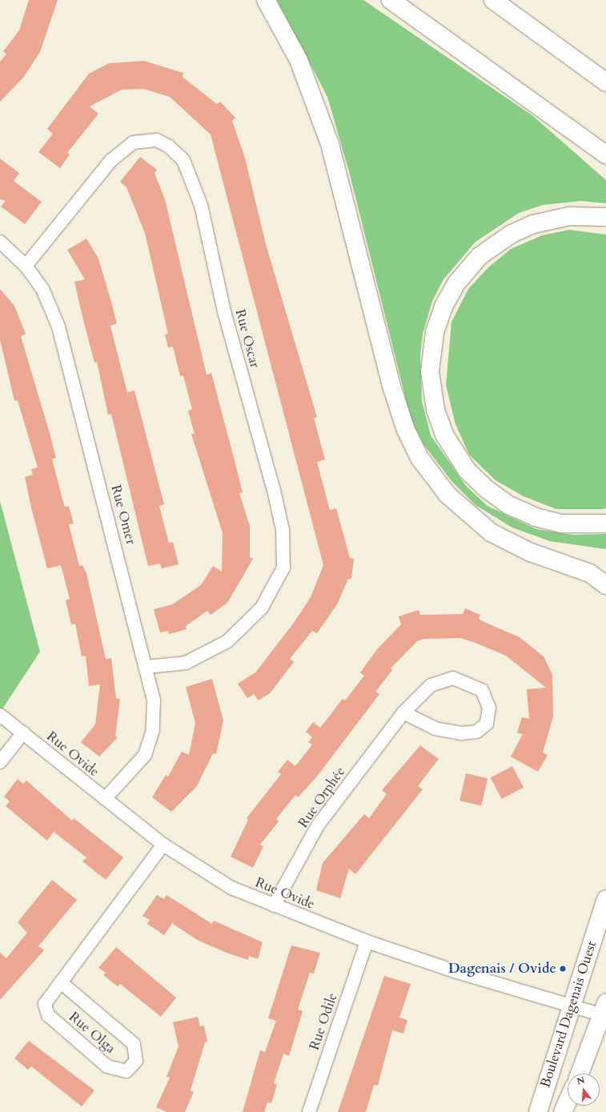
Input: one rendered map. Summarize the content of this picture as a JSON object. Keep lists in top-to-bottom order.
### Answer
{
  "streets": {
    "main road": ["Boulevard Dagenais Ouest"],
    "street": [
      "Rue Oscar",
      "Rue Omer",
      "Rue Ovide",
      "Rue Orphée",
      "Rue Odile",
      "Rue Olga"
    ]
  },
  "crossings": [
    ["Rue Oscar", "Rue Omer"],
    ["Rue Omer", "Rue Ovide"],
    ["Rue Ovide", "Rue Orphée"],
    ["Rue Ovide", "Boulevard Dagenais Ouest"],
    ["Rue Ovide", "Rue Odile"],
    ["Rue Ovide", "Rue Olga"]
  ],
  "places": ["Dagenais / Ovide"],
  "north": "top"
}
